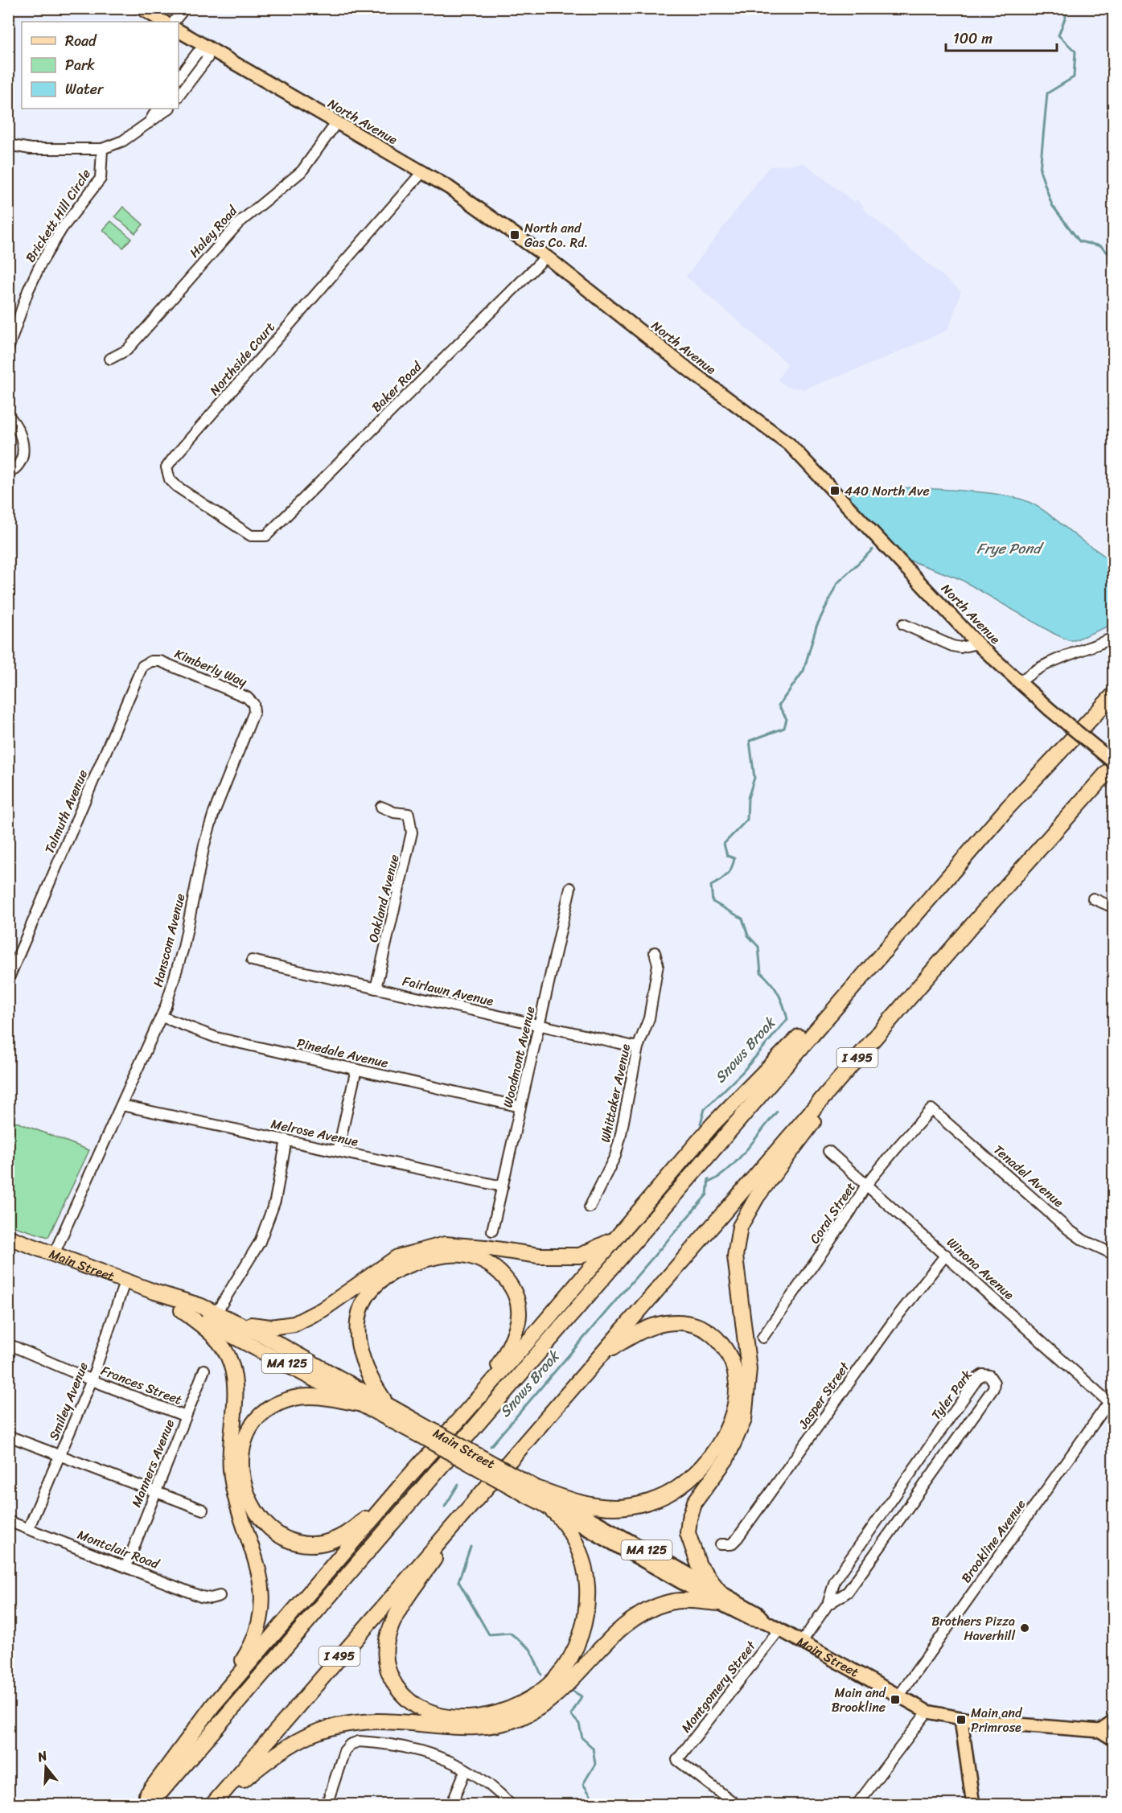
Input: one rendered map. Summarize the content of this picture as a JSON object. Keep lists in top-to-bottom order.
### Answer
{
  "streets": {
    "highway": ["I 495", "Main Street", "MA 125"],
    "main road": ["North Avenue"],
    "street": [
      "Brickett Hill Circle",
      "Haley Road",
      "Northside Court",
      "Baker Road",
      "Kimberly Way",
      "Talmuth Avenue",
      "Oakland Avenue",
      "Hanscom Avenue",
      "Fairlawn Avenue",
      "Pinedale Avenue",
      "Woodmont Avenue",
      "Whittaker Avenue",
      "Melrose Avenue",
      "Tenadel Avenue",
      "Coral Street",
      "Winona Avenue",
      "Frances Street",
      "Tyler Park",
      "Jasper Street",
      "Smiley Avenue",
      "Manners Avenue",
      "Brookline Avenue",
      "Montclair Road",
      "Montgomery Street"
    ]
  },
  "crossings": [
    ["North Avenue", "Haley Road"],
    ["North Avenue", "Northside Court"],
    ["North Avenue", "Baker Road"],
    ["North Avenue", "I 495"],
    ["Northside Court", "Baker Road"],
    ["Kimberly Way", "Talmuth Avenue"],
    ["Kimberly Way", "Hanscom Avenue"],
    ["Oakland Avenue", "Fairlawn Avenue"],
    ["Hanscom Avenue", "Pinedale Avenue"],
    ["Hanscom Avenue", "Melrose Avenue"],
    ["Hanscom Avenue", "Main Street"],
    ["Fairlawn Avenue", "Woodmont Avenue"],
    ["Fairlawn Avenue", "Whittaker Avenue"],
    ["Pinedale Avenue", "Woodmont Avenue"],
    ["Woodmont Avenue", "Melrose Avenue"],
    ["Tenadel Avenue", "Coral Street"],
    ["Coral Street", "Winona Avenue"],
    ["Main Street", "Tyler Park"],
    ["Main Street", "Smiley Avenue"],
    ["Main Street", "Brookline Avenue"],
    ["Main Street", "Montgomery Street"],
    ["Winona Avenue", "Jasper Street"],
    ["Winona Avenue", "Brookline Avenue"],
    ["Frances Street", "Smiley Avenue"],
    ["Frances Street", "Manners Avenue"],
    ["Smiley Avenue", "Montclair Road"],
    ["Manners Avenue", "Montclair Road"]
  ],
  "water": ["Frye Pond", "Snows Brook"],
  "places": {
    "transit": [
      "North and Gas Co. Rd.",
      "440 North Ave",
      "Main and Brookline",
      "Main and Primrose"
    ],
    "other": ["Brothers Pizza Haverhill"]
  },
  "legend": ["Road", "Park", "Water"],
  "scale_bar": "100 m",
  "north": "top"
}
